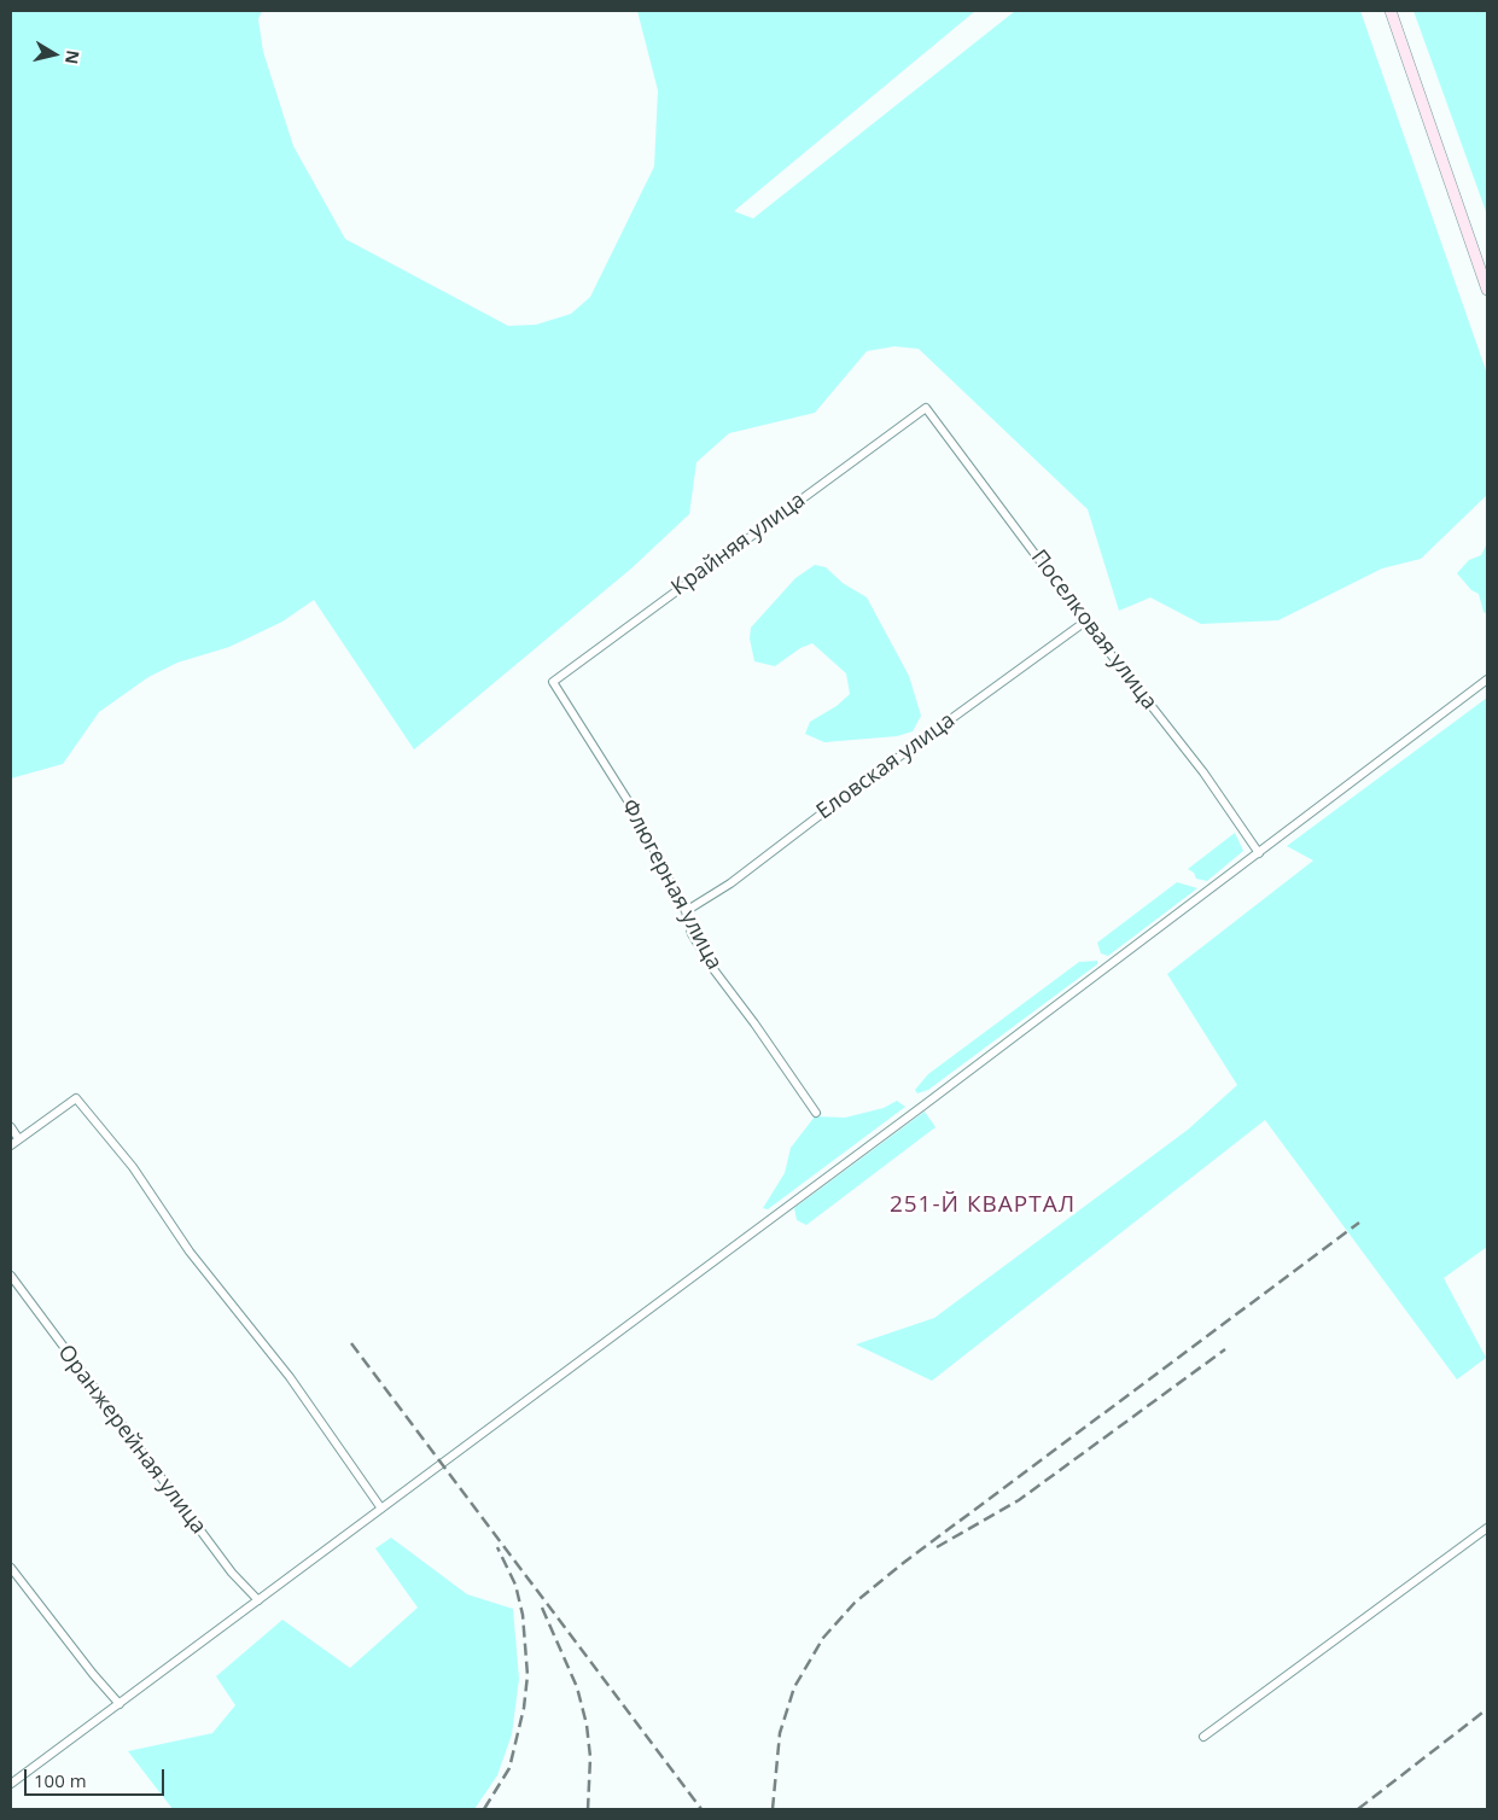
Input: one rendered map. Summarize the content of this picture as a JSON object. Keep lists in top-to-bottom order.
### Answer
{
  "streets": {
    "street": [
      "Крайняя улица",
      "Поселковая улица",
      "Еловская улица",
      "Флюгерная улица",
      "Оранжерейная улица"
    ]
  },
  "crossings": [
    ["Крайняя улица", "Поселковая улица"],
    ["Крайняя улица", "Флюгерная улица"],
    ["Поселковая улица", "Еловская улица"],
    ["Еловская улица", "Флюгерная улица"]
  ],
  "districts": ["251-Й КВАРТАЛ"],
  "scale_bar": "100 m",
  "north": "right"
}
